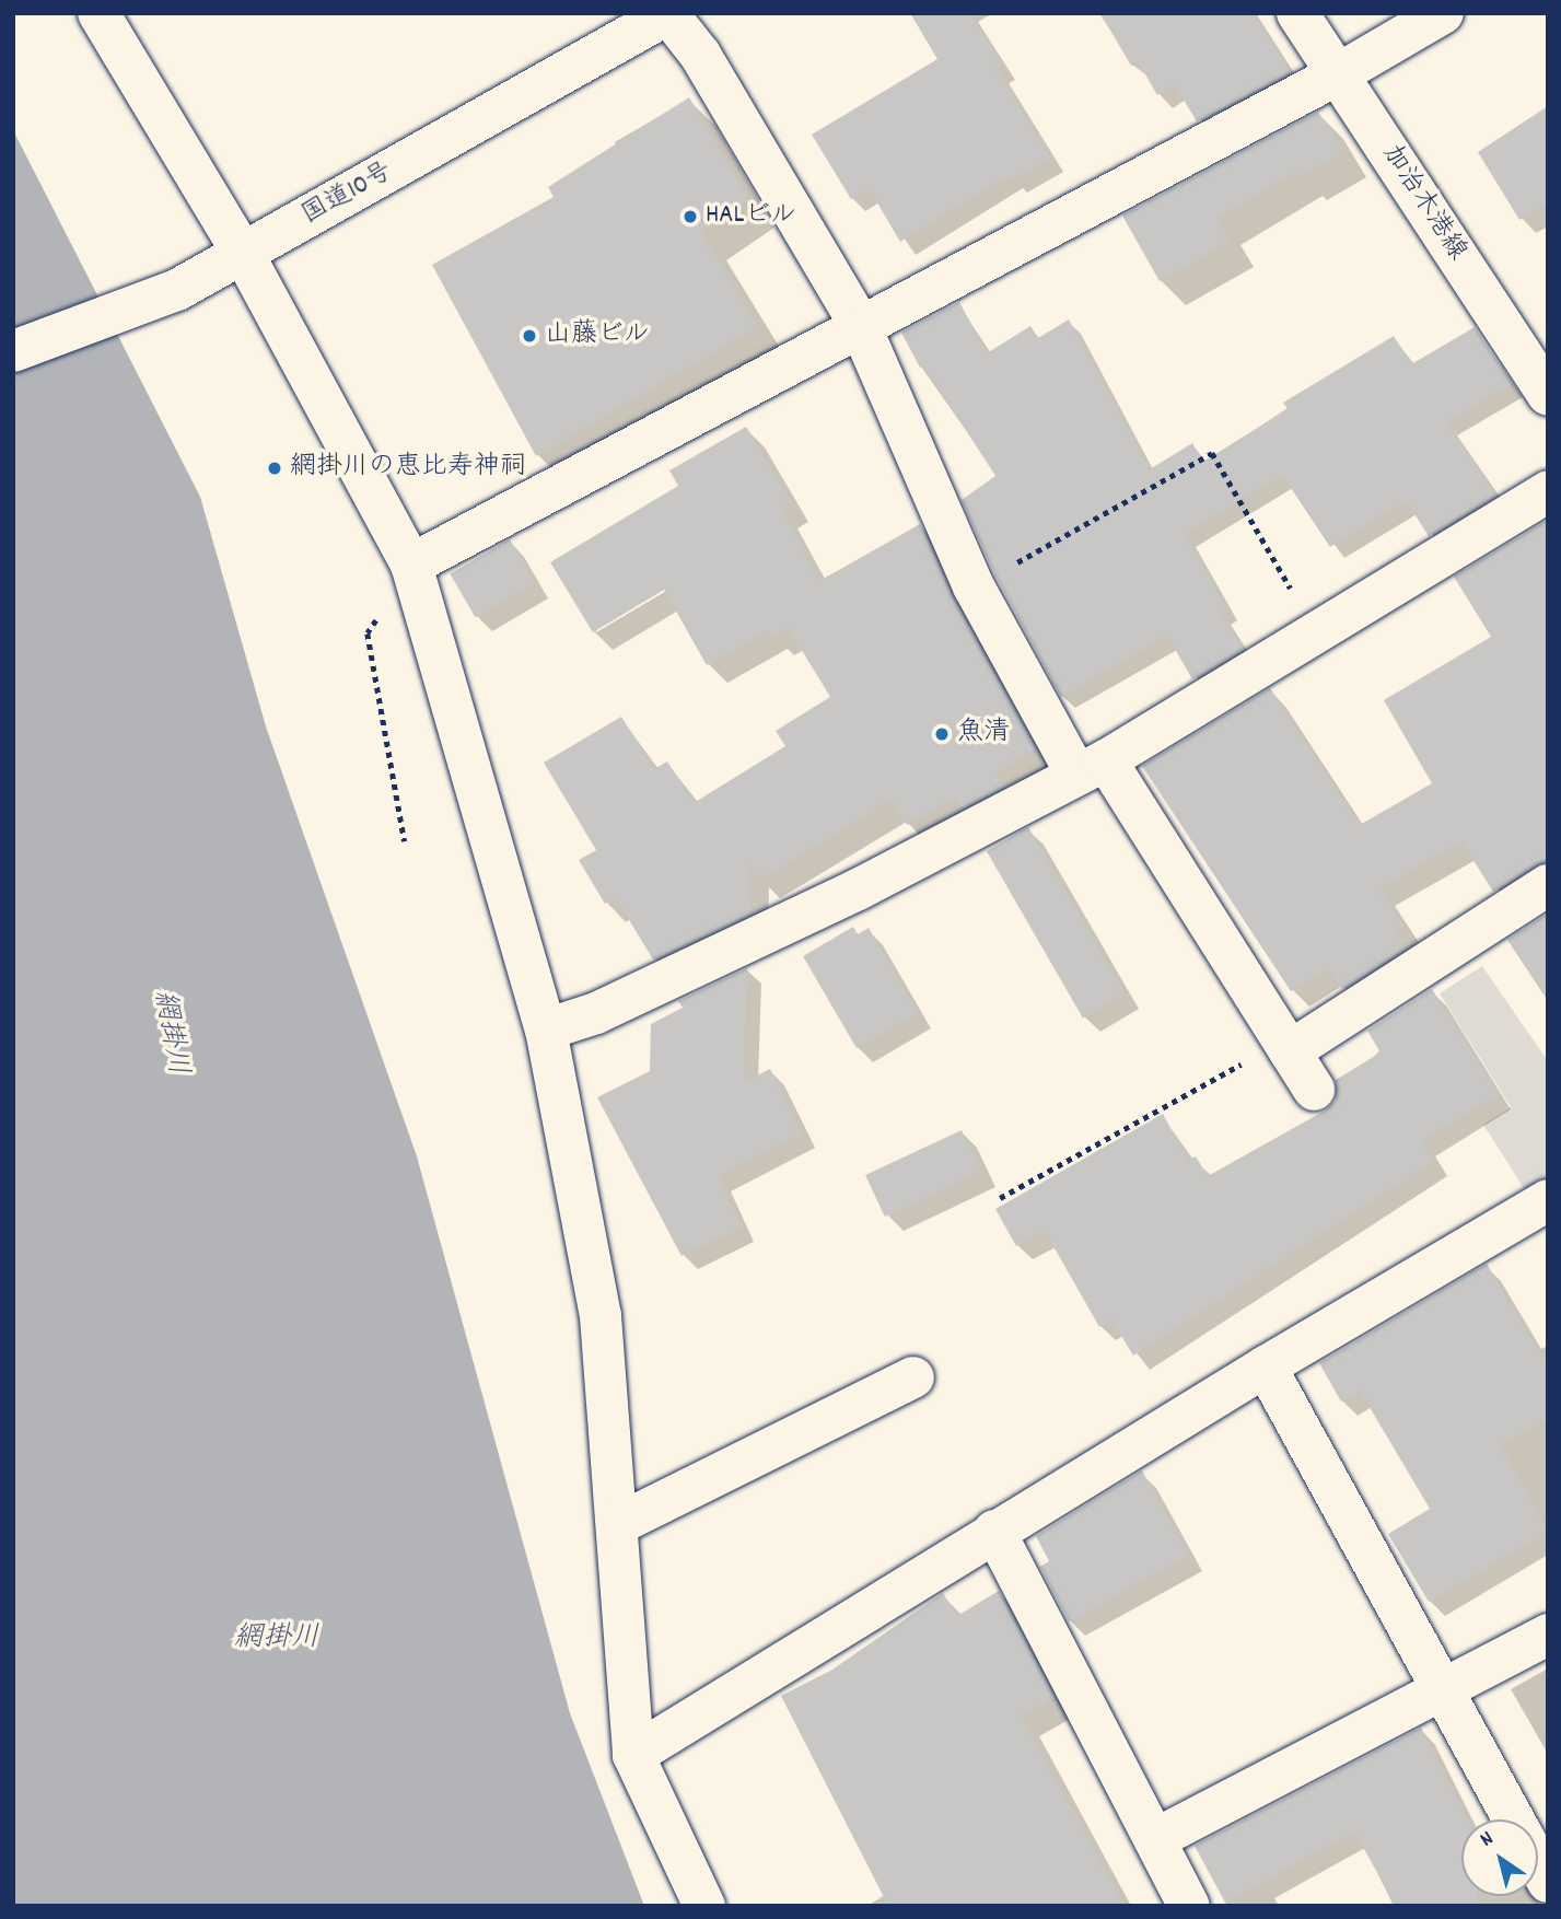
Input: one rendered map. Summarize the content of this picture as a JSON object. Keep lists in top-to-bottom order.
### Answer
{
  "streets": {
    "main road": ["国道10号", "加治木港線"]
  },
  "water": ["網掛川"],
  "places": [
    "HALビル",
    "山藤ビル",
    "網掛川の恵比寿神祠",
    "魚清"
  ],
  "north": "top left"
}
